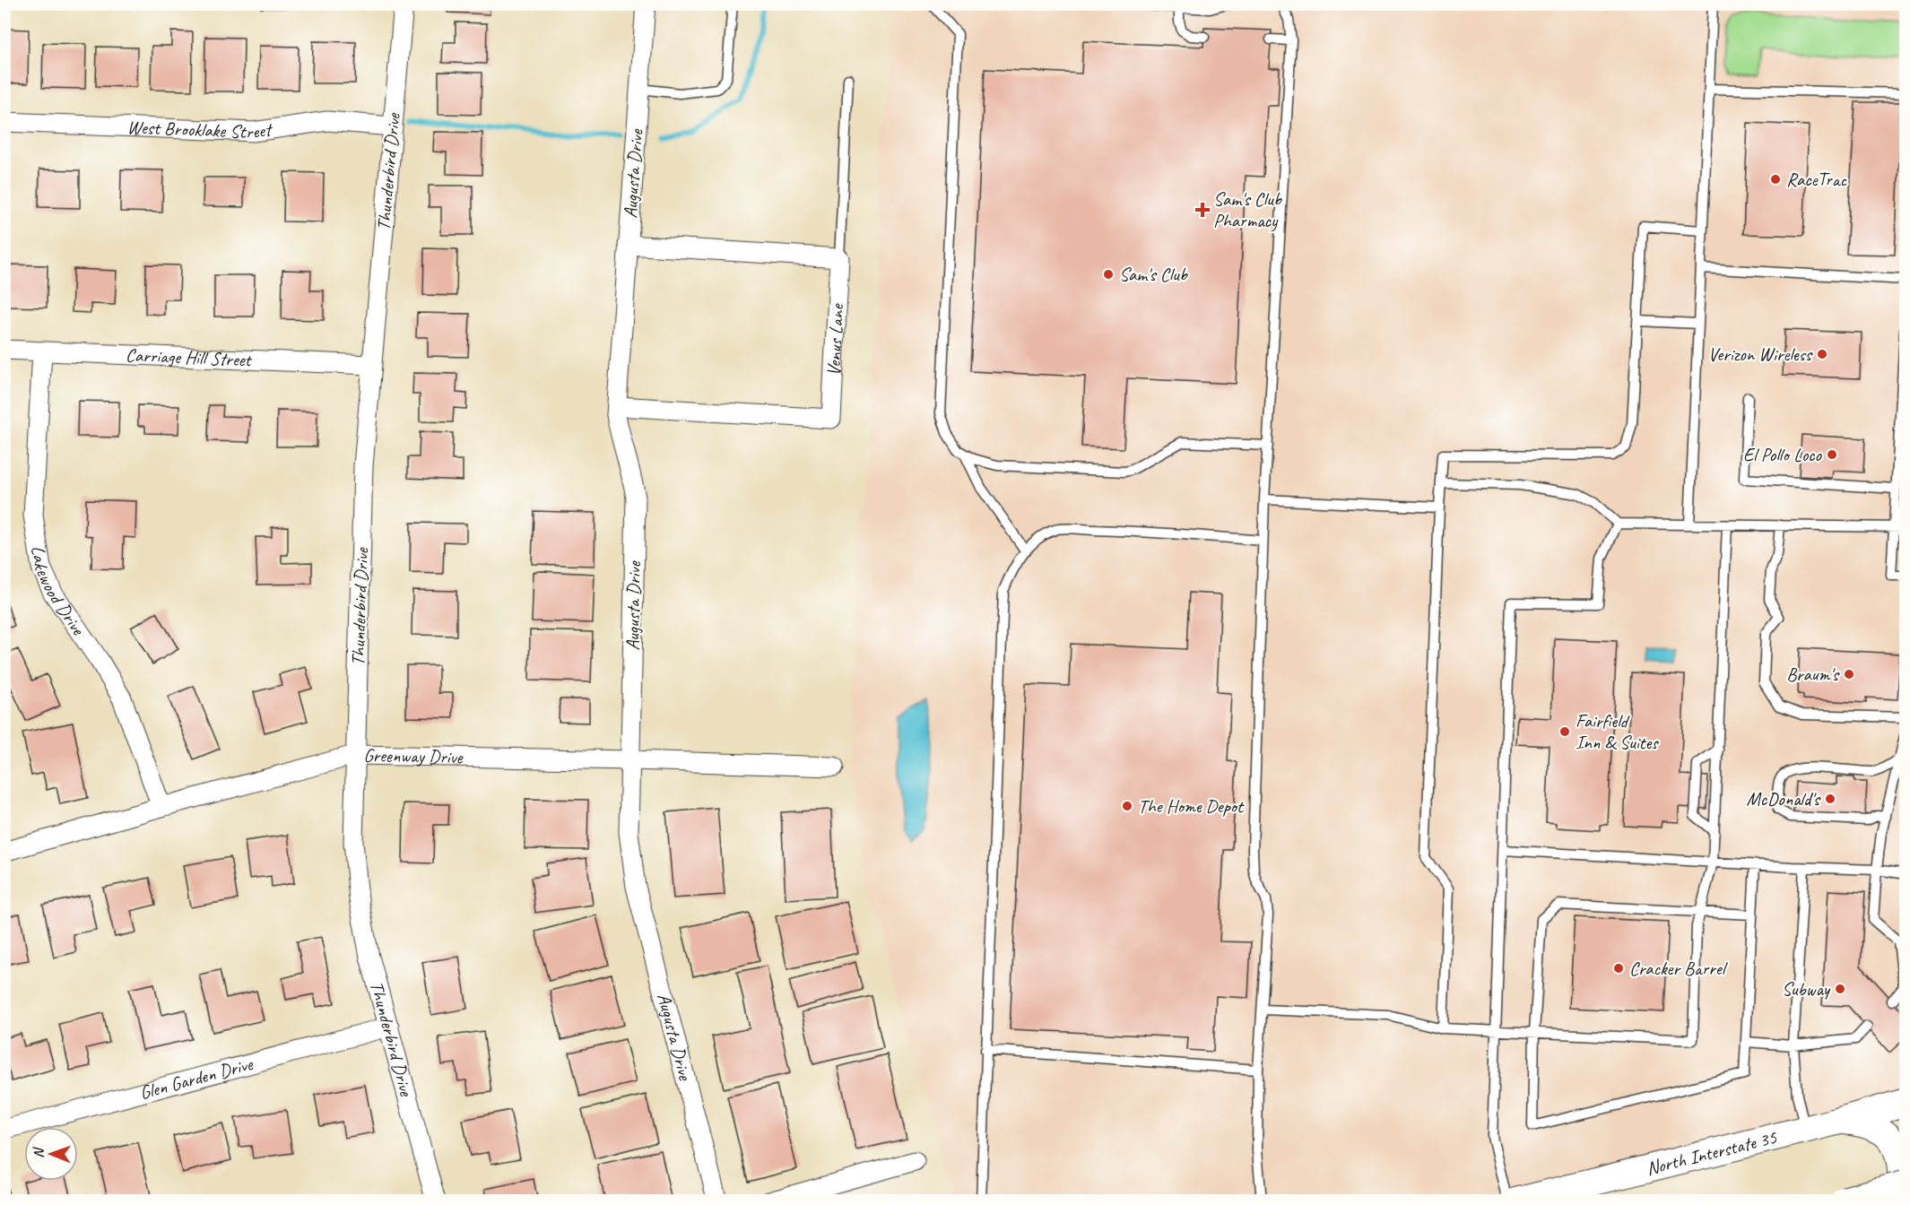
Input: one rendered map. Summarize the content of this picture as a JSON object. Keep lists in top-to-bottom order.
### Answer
{
  "streets": {
    "main road": ["North Interstate 35"],
    "street": [
      "West Brooklake Street",
      "Thunderbird Drive",
      "Augusta Drive",
      "Venus Lane",
      "Carriage Hill Street",
      "Lakewood Drive",
      "Greenway Drive",
      "Glen Garden Drive"
    ]
  },
  "crossings": [
    ["West Brooklake Street", "Thunderbird Drive"],
    ["Thunderbird Drive", "Carriage Hill Street"],
    ["Thunderbird Drive", "Greenway Drive"],
    ["Thunderbird Drive", "Glen Garden Drive"],
    ["Augusta Drive", "Venus Lane"],
    ["Augusta Drive", "Greenway Drive"],
    ["Carriage Hill Street", "Lakewood Drive"],
    ["Lakewood Drive", "Greenway Drive"]
  ],
  "places": {
    "other": [
      "RaceTrac",
      "Sam's Club",
      "Verizon Wireless",
      "El Pollo Loco",
      "Braum's",
      "Fairfield Inn & Suites",
      "McDonald's",
      "The Home Depot",
      "Cracker Barrel",
      "Subway"
    ],
    "health": ["Sam's Club Pharmacy"]
  },
  "north": "left"
}
